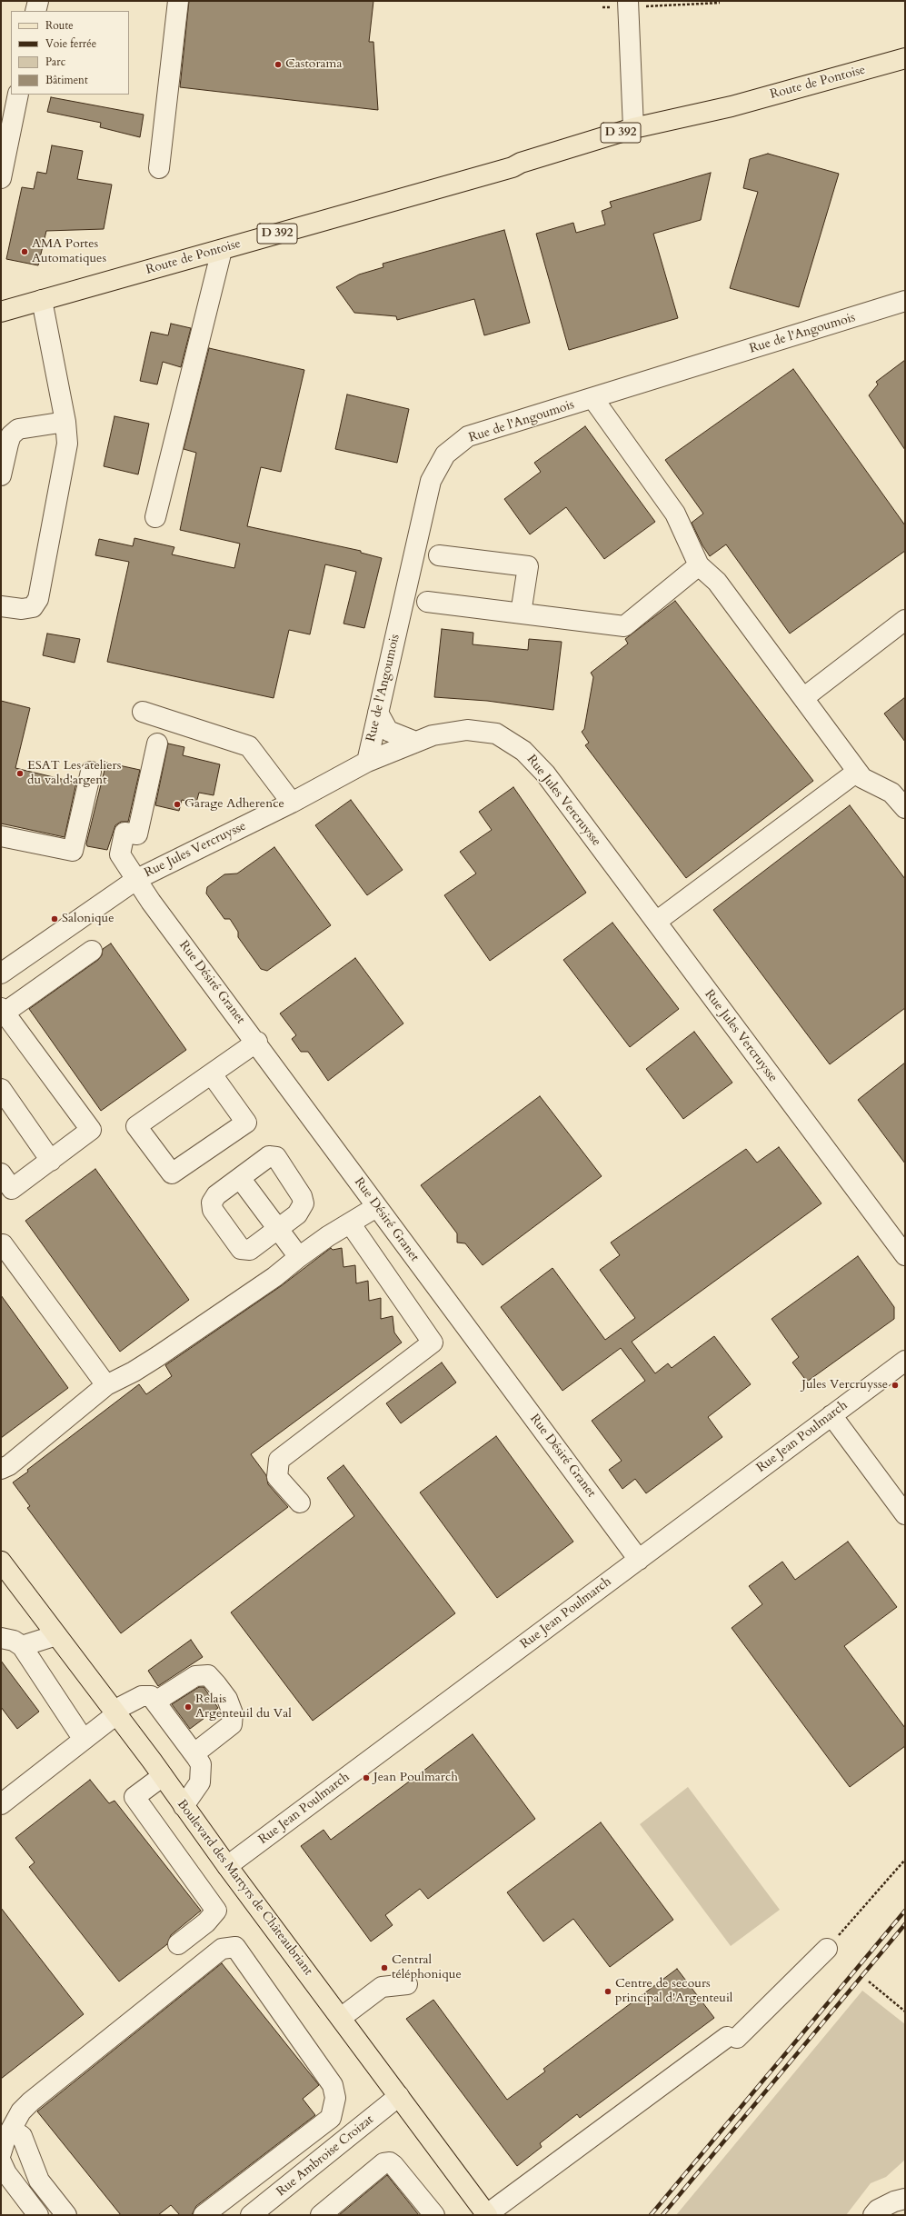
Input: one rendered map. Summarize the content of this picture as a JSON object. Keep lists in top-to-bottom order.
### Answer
{
  "streets": {
    "main road": ["Route de Pontoise", "D 392", "Boulevard des Martyrs de Châteaubriant"],
    "street": [
      "Rue de l'Angoumois",
      "Rue Jules Vercruysse",
      "Rue Désiré Granet",
      "Rue Jean Poulmarch",
      "Rue Ambroise Croizat"
    ]
  },
  "crossings": [
    ["Rue de l'Angoumois", "Rue Jules Vercruysse"],
    ["Rue Jules Vercruysse", "Rue Désiré Granet"],
    ["Rue Désiré Granet", "Rue Jean Poulmarch"],
    ["Rue Jean Poulmarch", "Boulevard des Martyrs de Châteaubriant"],
    ["Boulevard des Martyrs de Châteaubriant", "Rue Ambroise Croizat"]
  ],
  "places": [
    "Castorama",
    "AMA Portes Automatiques",
    "ESAT Les ateliers du val d'argent",
    "Garage Adherence",
    "Salonique",
    "Jules Vercruysse",
    "Relais Argenteuil du Val",
    "Jean Poulmarch",
    "Central téléphonique",
    "Centre de secours principal d'Argenteuil"
  ],
  "legend": [
    "Route",
    "Voie ferrée",
    "Parc",
    "Bâtiment"
  ]
}
